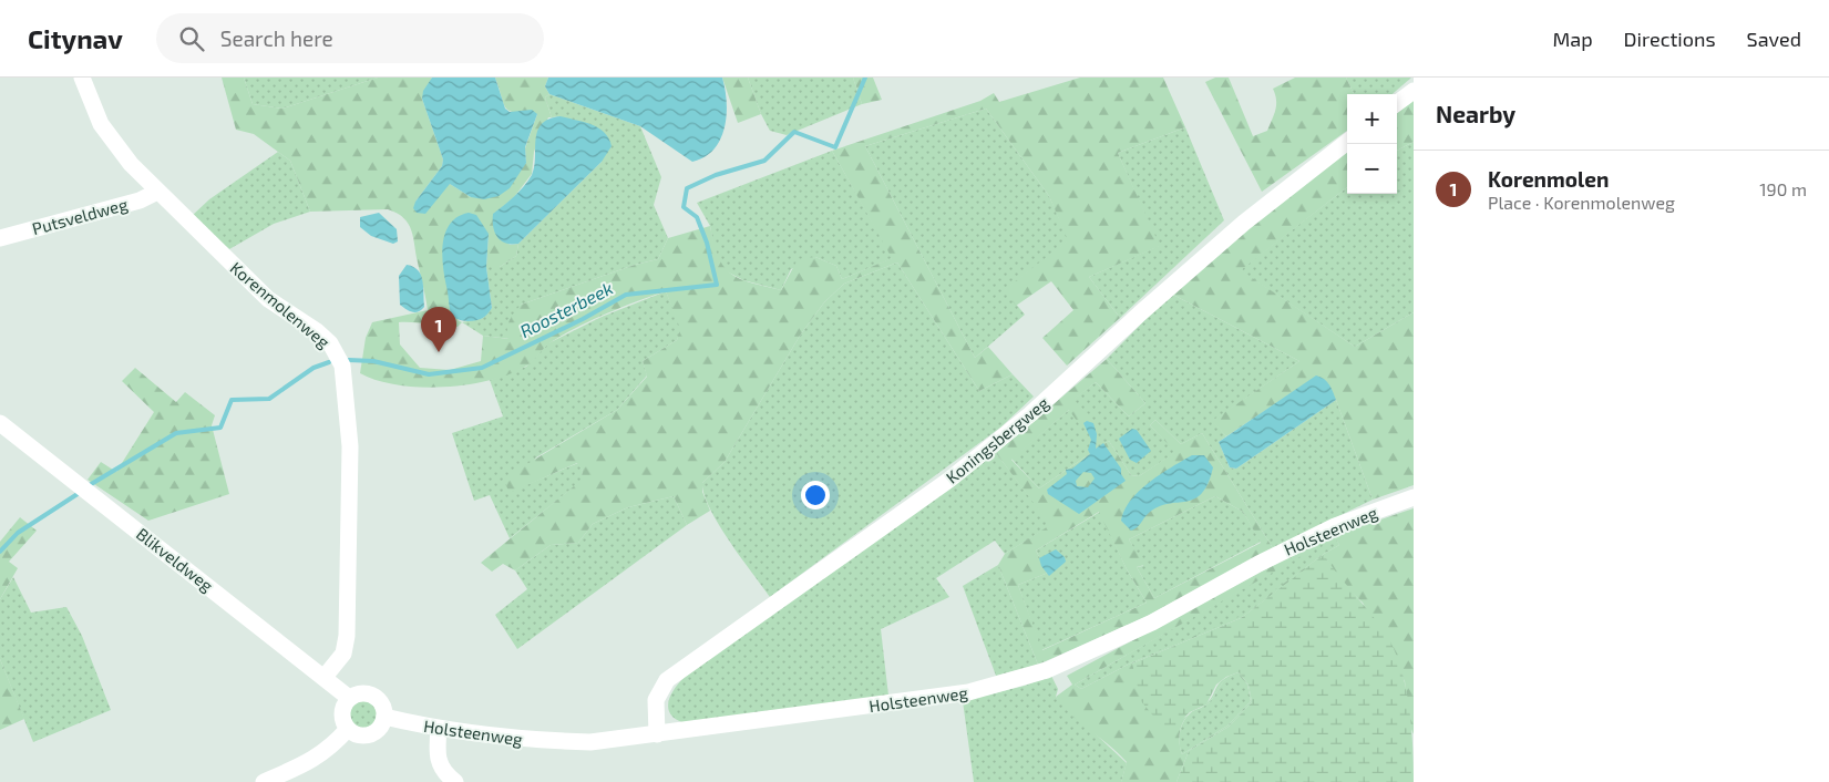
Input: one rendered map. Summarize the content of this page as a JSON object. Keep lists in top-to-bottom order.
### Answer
{
  "streets": {
    "street": [
      "Putsveldweg",
      "Korenmolenweg",
      "Koningsbergweg",
      "Holsteenweg",
      "Blikveldweg"
    ]
  },
  "crossings": [
    ["Putsveldweg", "Korenmolenweg"],
    ["Korenmolenweg", "Blikveldweg"],
    ["Koningsbergweg", "Holsteenweg"],
    ["Holsteenweg", "Blikveldweg"]
  ],
  "water": ["Roosterbeek"],
  "page": {
    "header": "Citynav",
    "search": "Search here",
    "nav": ["Map", "Directions", "Saved"],
    "heading": "Nearby",
    "map_buttons": ["+", "−"],
    "list": [
      {
        "mark": "1",
        "name": "Korenmolen",
        "note": "Place · Korenmolenweg",
        "value": "190 m"
      }
    ],
    "pins": "1"
  }
}
